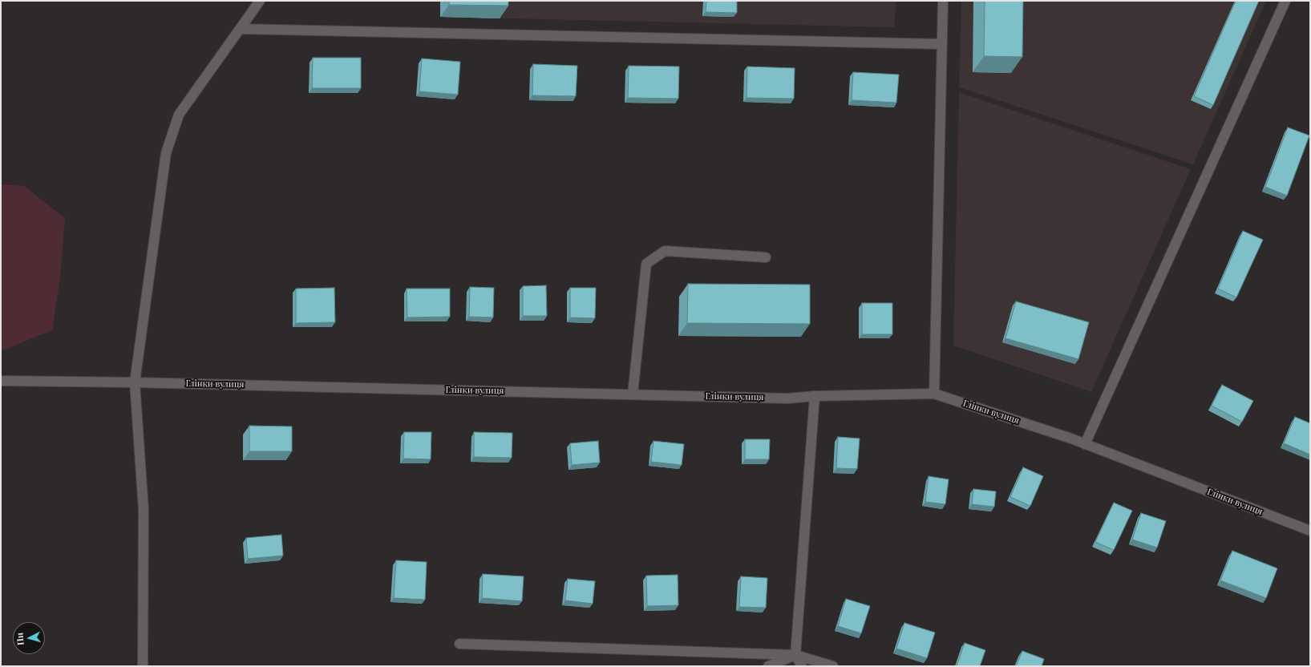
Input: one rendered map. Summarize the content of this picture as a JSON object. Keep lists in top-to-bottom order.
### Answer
{
  "streets": {
    "street": ["Глінки вулиця"]
  },
  "north": "left"
}
